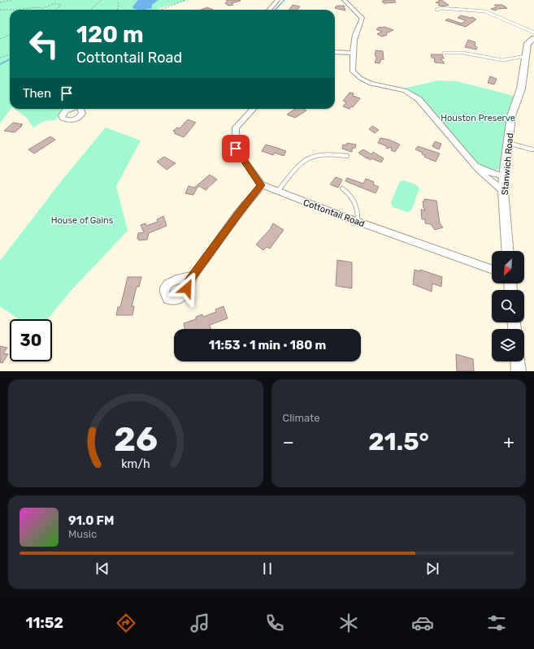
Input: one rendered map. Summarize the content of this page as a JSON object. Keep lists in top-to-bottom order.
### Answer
{
  "streets": {
    "street": ["Stanwich Road", "Cottontail Road"]
  },
  "parks": ["Houston Preserve", "House of Gains"],
  "north": "bottom left",
  "page": {
    "turn": ["120 m", "Cottontail Road"],
    "then": "Then",
    "limit": "30",
    "trip": "11:53 · 1 min · 180 m",
    "tile": "Climate",
    "heat": ["−", "21.5°", "+"],
    "song": ["91.0 FM", "Music"],
    "tabs": "11:52",
    "gauge": ["26", "km/h"]
  }
}
